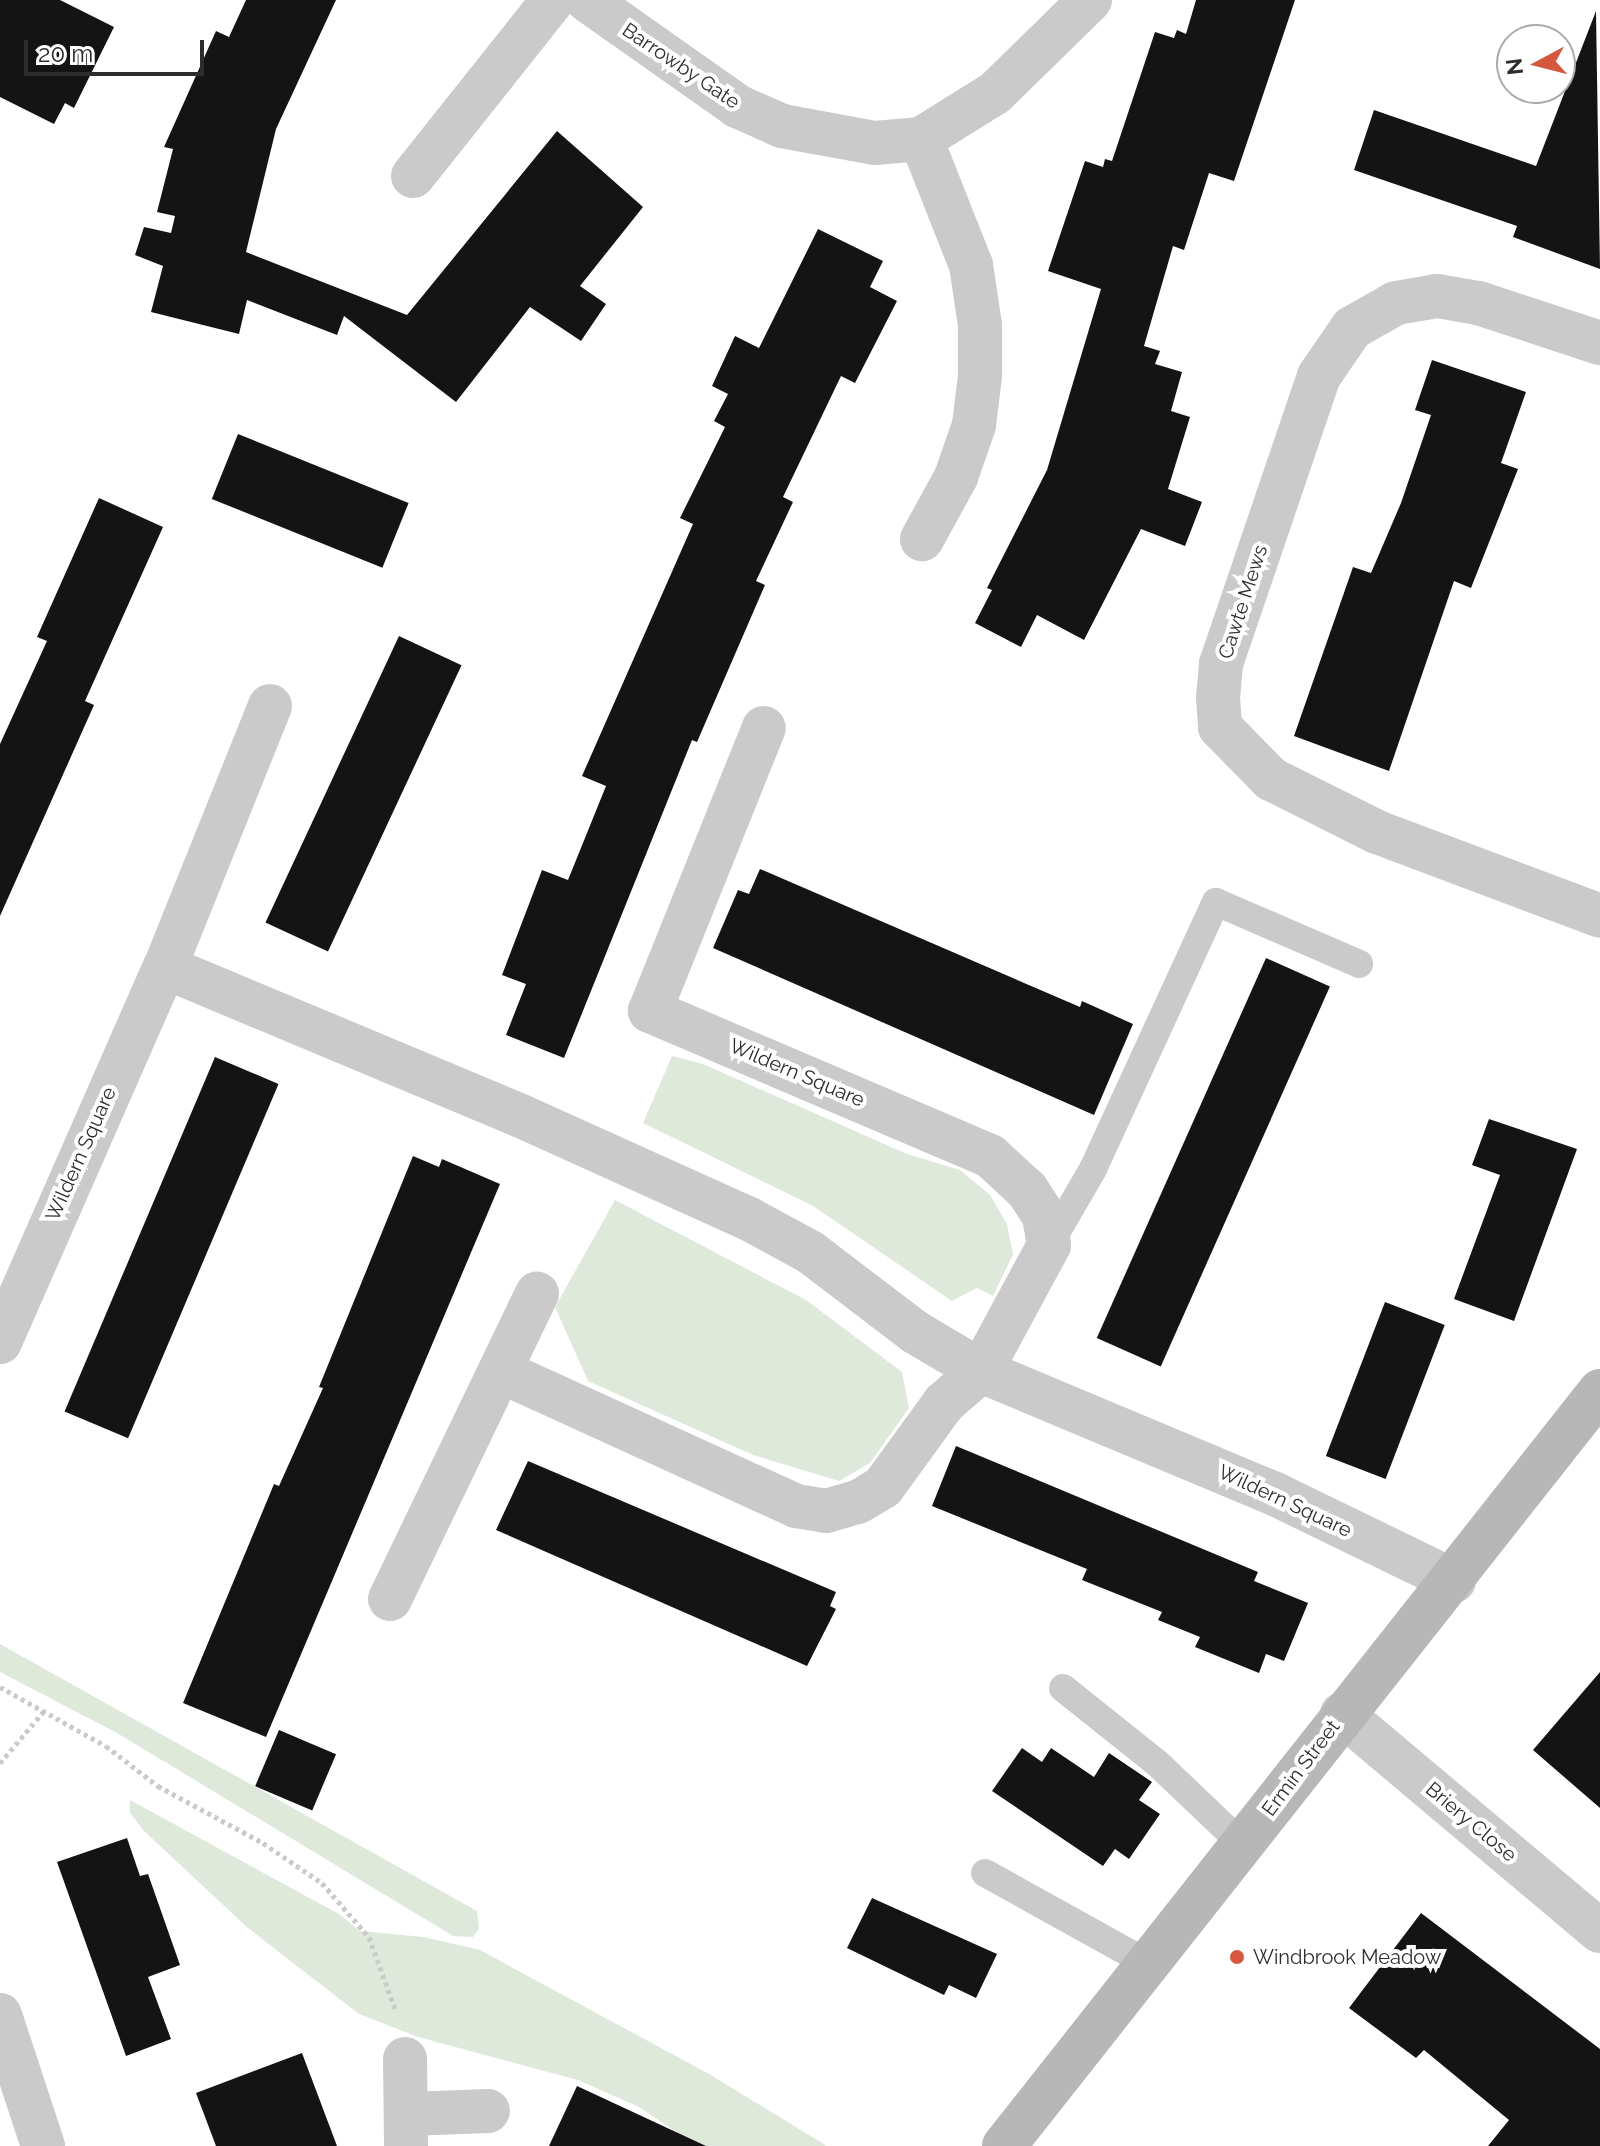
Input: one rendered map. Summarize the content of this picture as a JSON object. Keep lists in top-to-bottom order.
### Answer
{
  "streets": {
    "main road": ["Ermin Street"],
    "street": [
      "Barrowby Gate",
      "Cawte Mews",
      "Wildern Square",
      "Briery Close"
    ]
  },
  "crossings": [
    ["Wildern Square", "Ermin Street"],
    ["Ermin Street", "Briery Close"]
  ],
  "places": ["Windbrook Meadow"],
  "scale_bar": "20 m",
  "north": "left"
}
